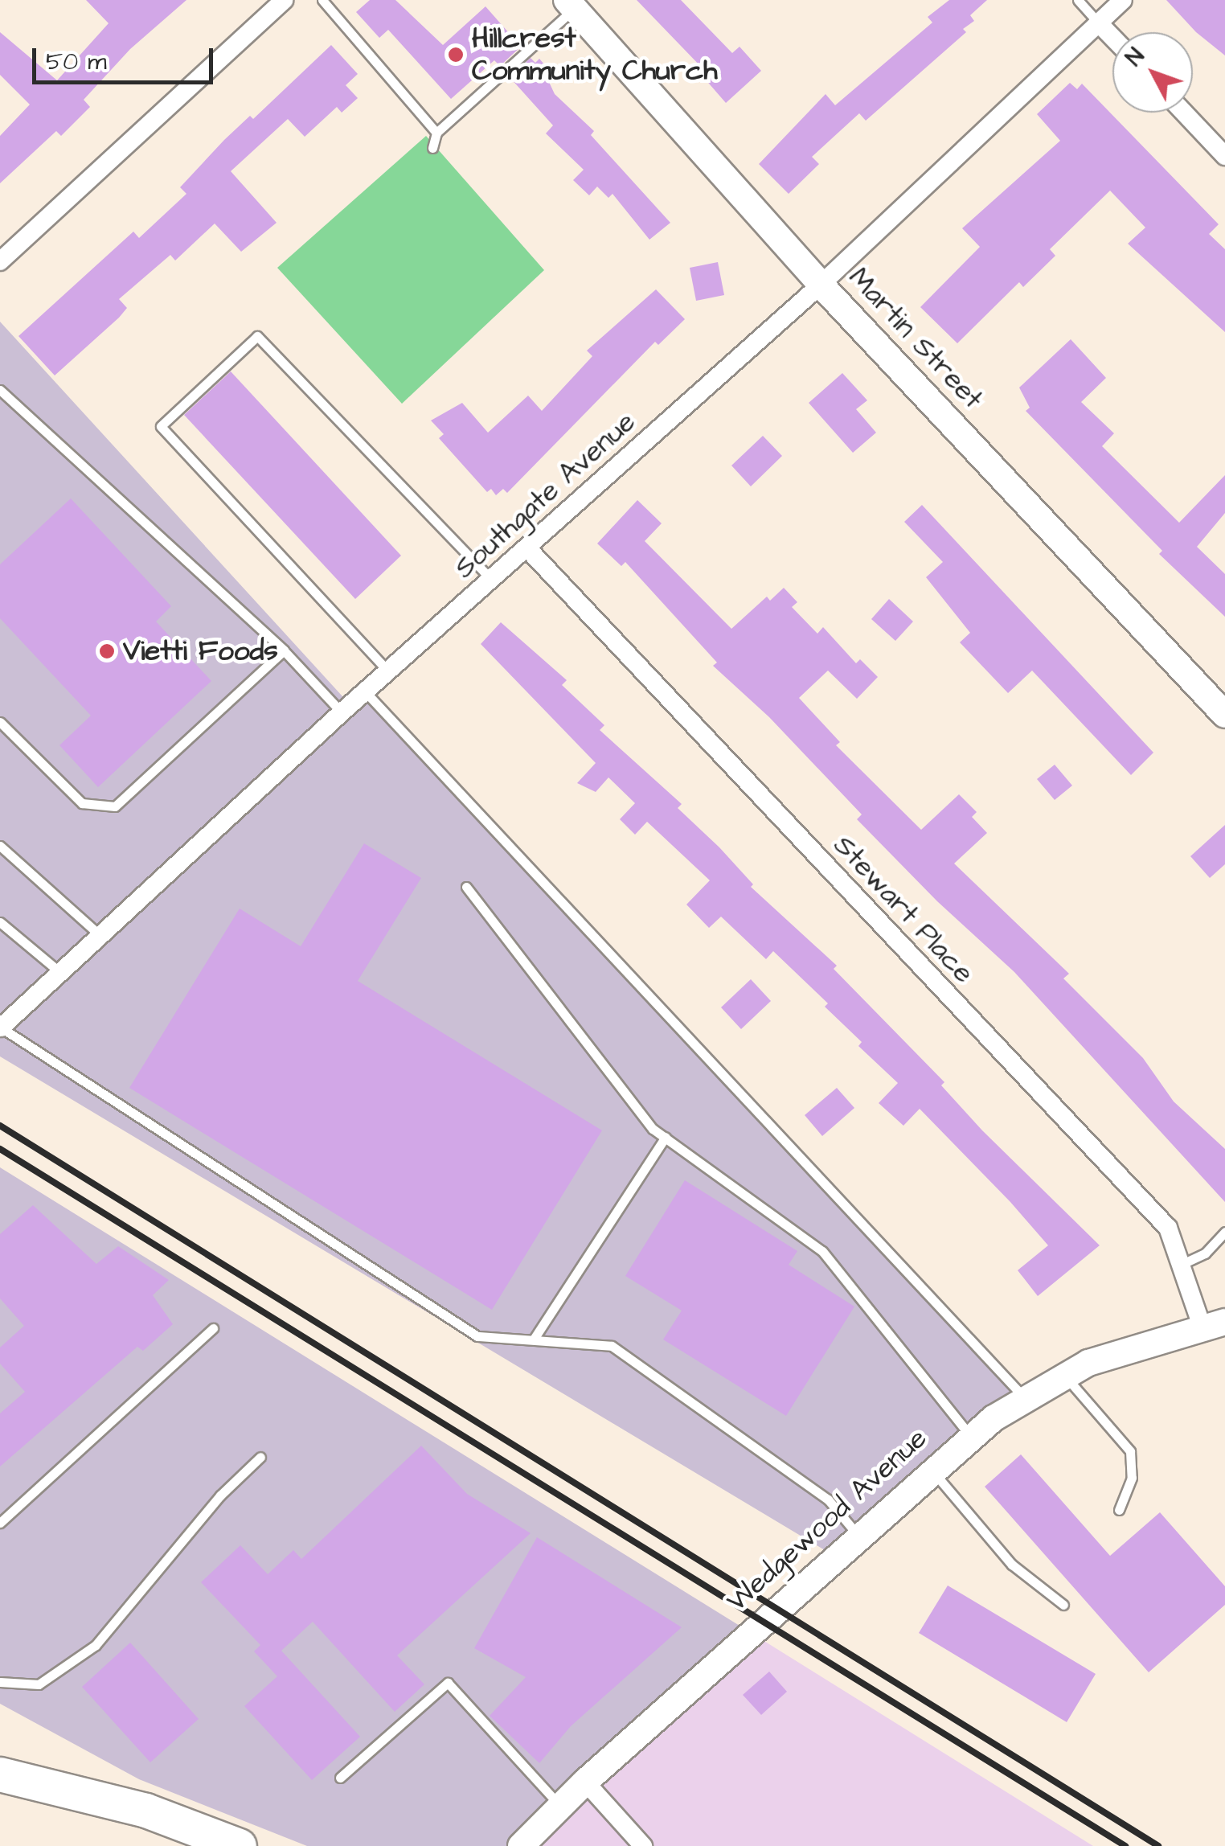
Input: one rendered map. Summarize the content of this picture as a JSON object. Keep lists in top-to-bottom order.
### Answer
{
  "streets": {
    "street": [
      "Martin Street",
      "Southgate Avenue",
      "Stewart Place",
      "Wedgewood Avenue"
    ]
  },
  "crossings": [
    ["Martin Street", "Southgate Avenue"],
    ["Southgate Avenue", "Stewart Place"],
    ["Stewart Place", "Wedgewood Avenue"]
  ],
  "places": ["Hillcrest Community Church", "Vietti Foods"],
  "scale_bar": "50 m",
  "north": "top left"
}
